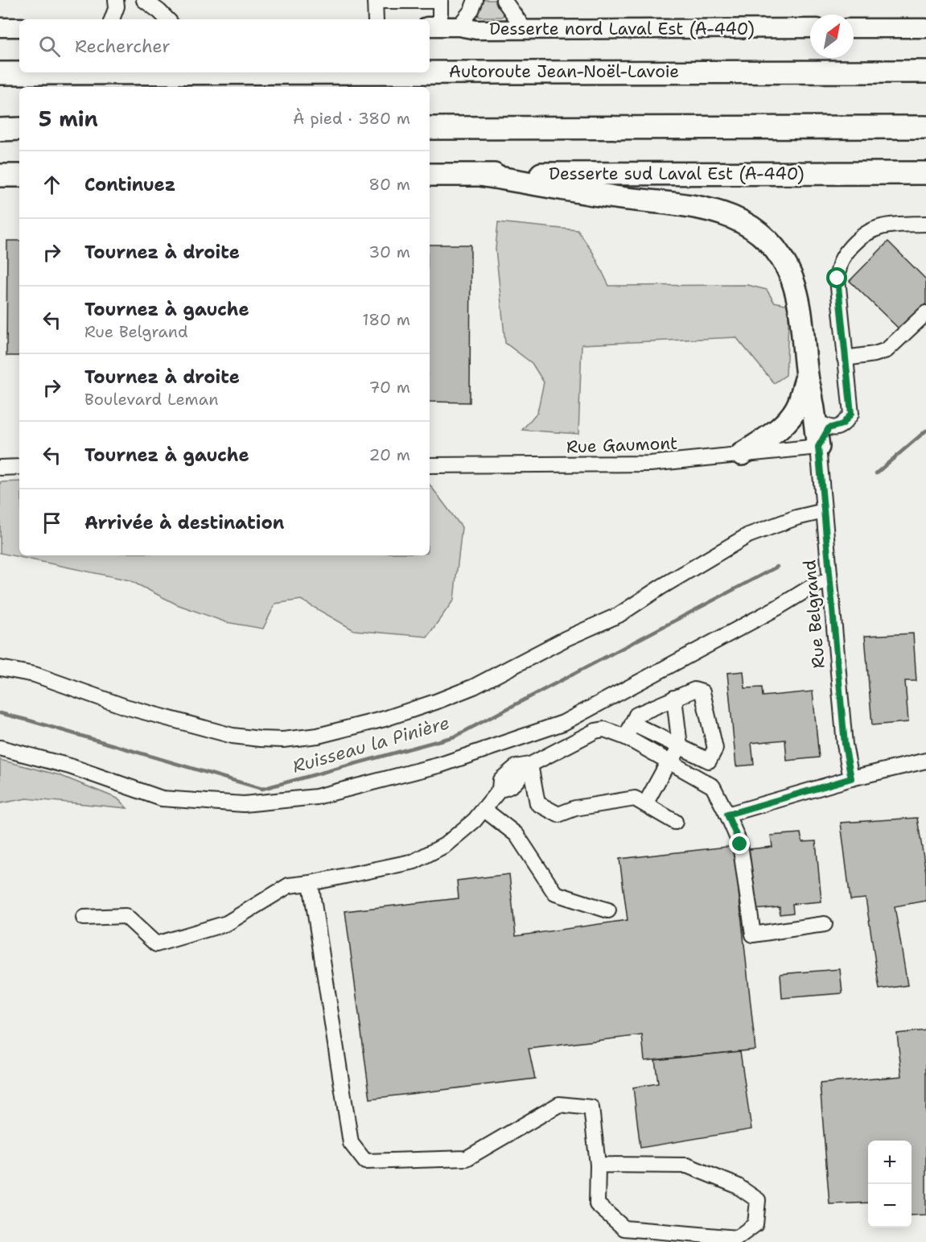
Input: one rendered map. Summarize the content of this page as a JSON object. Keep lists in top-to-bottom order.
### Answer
{
  "streets": {
    "highway": ["Autoroute Jean-Noël-Lavoie", "Desserte sud Laval Est (A-440)"],
    "main road": ["Desserte nord Laval Est (A-440)"],
    "street": ["Rue Gaumont", "Rue Belgrand"]
  },
  "crossings": [
    ["Rue Gaumont", "Rue Belgrand"]
  ],
  "water": ["Ruisseau la Pinière"],
  "north": "top right",
  "page": {
    "search": "Rechercher",
    "heading": ["5 min", "À pied · 380 m"],
    "list": [
      ["Continuez", "80 m"],
      ["Tournez à droite", "30 m"],
      ["Tournez à gauche", "Rue Belgrand", "180 m"],
      ["Tournez à droite", "Boulevard Leman", "70 m"],
      ["Tournez à gauche", "20 m"],
      "Arrivée à destination"
    ],
    "map_buttons": ["+", "−"]
  }
}
